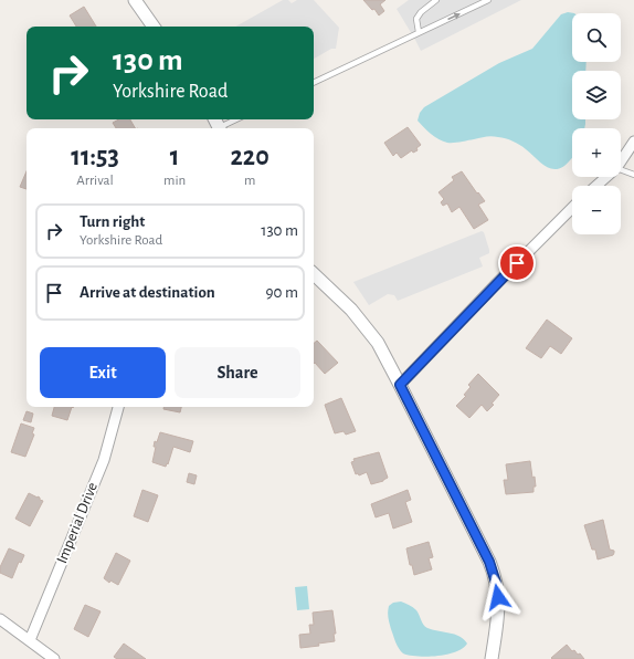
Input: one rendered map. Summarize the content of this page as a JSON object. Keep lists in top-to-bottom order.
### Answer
{
  "streets": {
    "street": ["Imperial Drive"]
  },
  "page": {
    "map_buttons": ["+", "−"],
    "turn": ["130 m", "Yorkshire Road"],
    "eta": [
      "11:53",
      "Arrival",
      "1",
      "min",
      "220",
      "m"
    ],
    "list": [
      {
        "name": "Turn right",
        "note": "Yorkshire Road",
        "value": "130 m"
      },
      {
        "name": "Arrive at destination",
        "value": "90 m"
      }
    ],
    "buttons": ["Exit", "Share"]
  }
}
